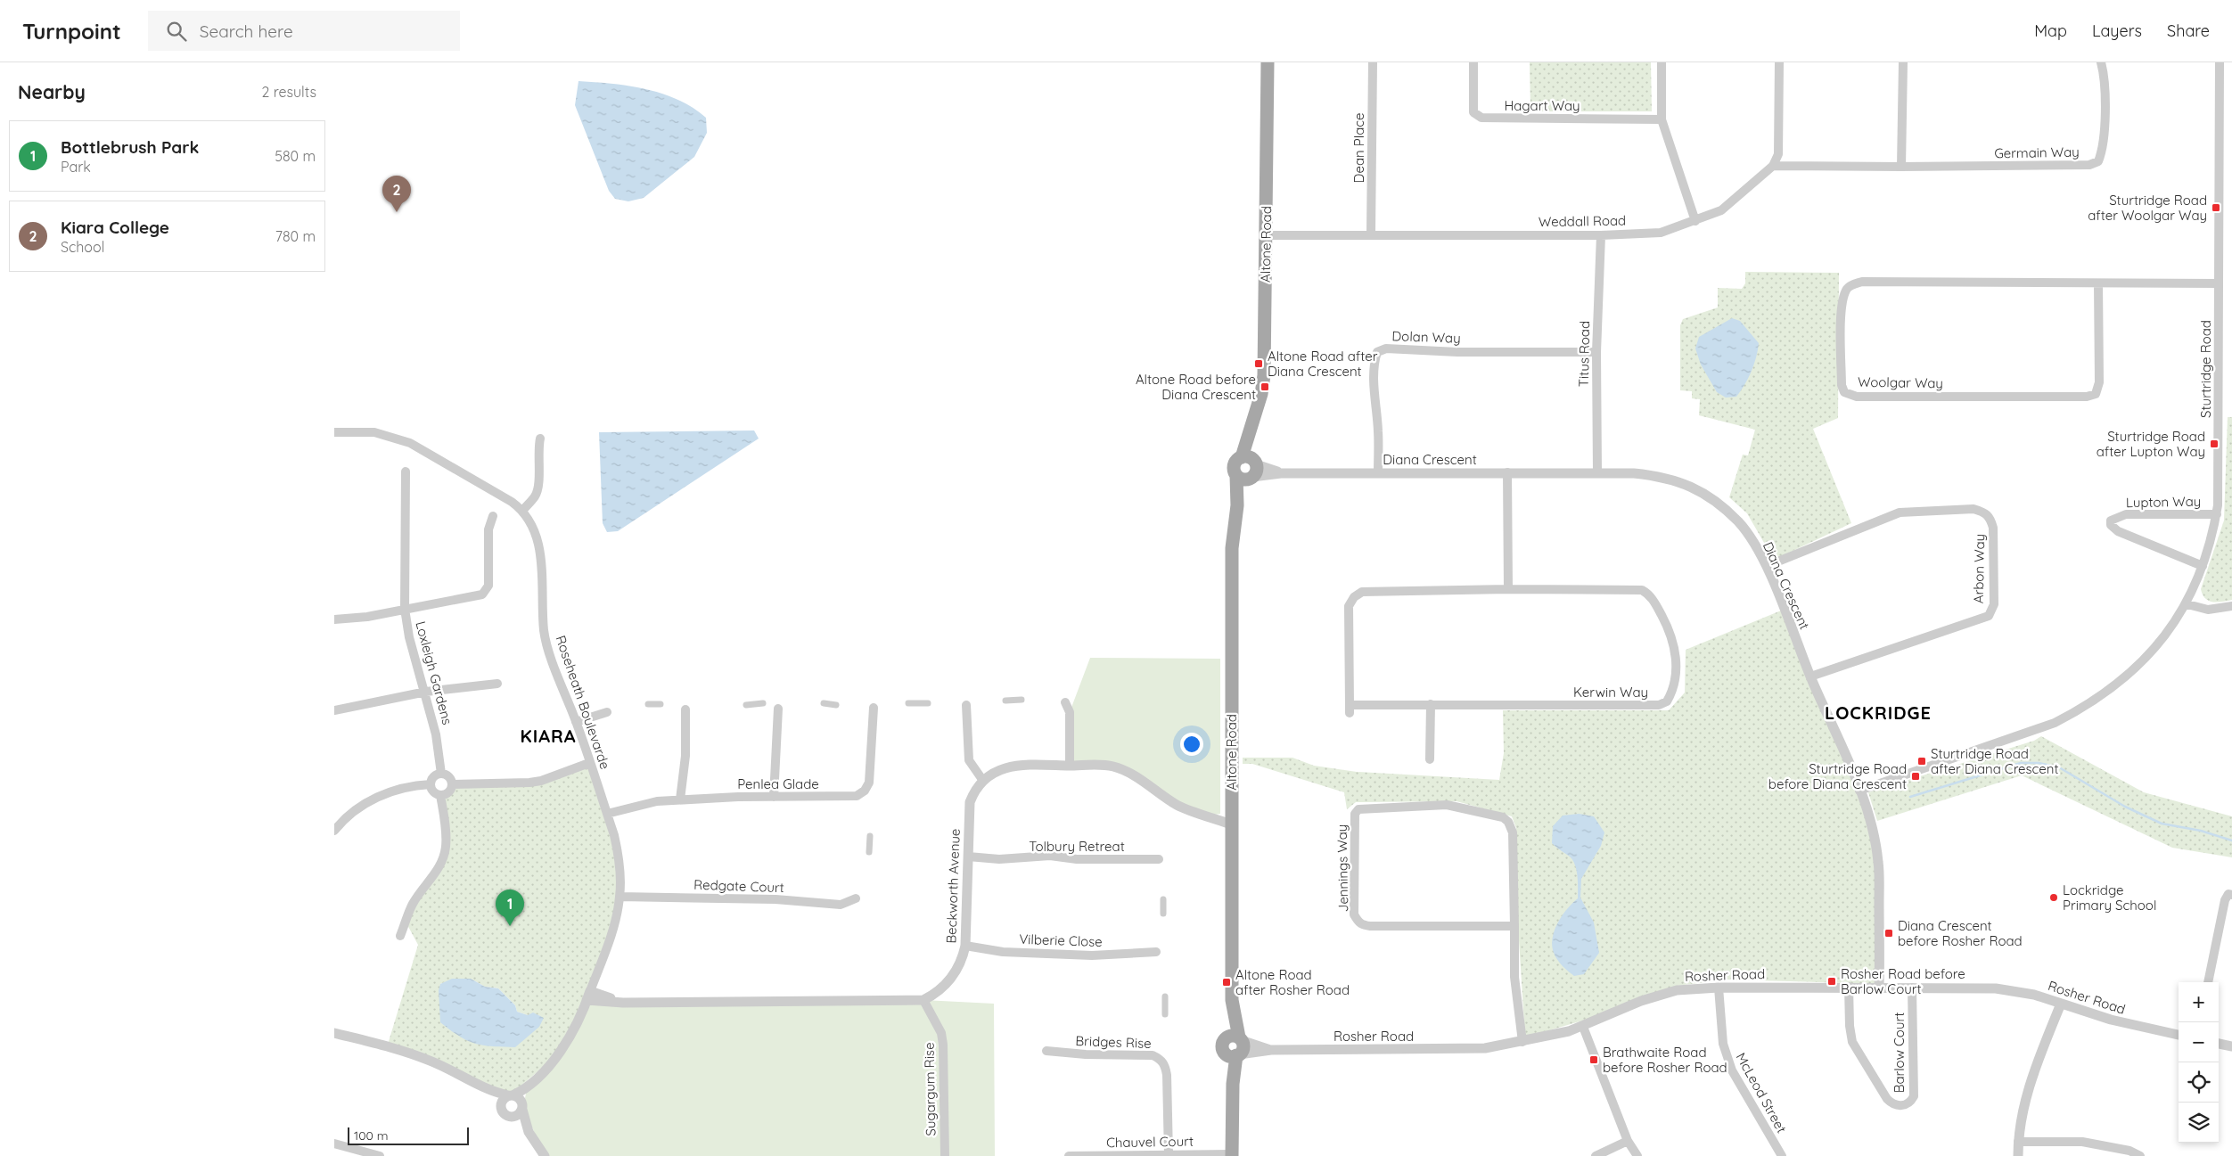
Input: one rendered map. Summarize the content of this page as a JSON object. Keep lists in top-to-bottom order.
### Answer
{
  "streets": {
    "main road": ["Altone Road"],
    "street": [
      "Hagart Way",
      "Dean Place",
      "Germain Way",
      "Weddall Road",
      "Dolan Way",
      "Titus Road",
      "Sturtridge Road",
      "Woolgar Way",
      "Diana Crescent",
      "Lupton Way",
      "Arbon Way",
      "Loxleigh Gardens",
      "Kerwin Way",
      "Roseheath Boulevarde",
      "Penlea Glade",
      "Tolbury Retreat",
      "Jennings Way",
      "Redgate Court",
      "Beckworth Avenue",
      "Vilberie Close",
      "Rosher Road",
      "Bridges Rise",
      "Barlow Court",
      "Sugargum Rise",
      "McLeod Street",
      "Chauvel Court"
    ]
  },
  "crossings": [
    ["Dean Place", "Weddall Road"],
    ["Germain Way", "Weddall Road"],
    ["Weddall Road", "Altone Road"],
    ["Weddall Road", "Titus Road"],
    ["Altone Road", "Diana Crescent"],
    ["Altone Road", "Beckworth Avenue"],
    ["Altone Road", "Rosher Road"],
    ["Dolan Way", "Titus Road"],
    ["Dolan Way", "Diana Crescent"],
    ["Titus Road", "Diana Crescent"],
    ["Sturtridge Road", "Woolgar Way"],
    ["Sturtridge Road", "Diana Crescent"],
    ["Sturtridge Road", "Lupton Way"],
    ["Diana Crescent", "Arbon Way"],
    ["Diana Crescent", "Rosher Road"],
    ["Roseheath Boulevarde", "Penlea Glade"],
    ["Roseheath Boulevarde", "Redgate Court"],
    ["Tolbury Retreat", "Beckworth Avenue"],
    ["Jennings Way", "Rosher Road"],
    ["Beckworth Avenue", "Vilberie Close"],
    ["Beckworth Avenue", "Sugargum Rise"],
    ["Rosher Road", "Barlow Court"],
    ["Rosher Road", "McLeod Street"],
    ["Bridges Rise", "Chauvel Court"]
  ],
  "districts": ["LOCKRIDGE", "KIARA"],
  "places": {
    "transit": [
      "Sturtridge Road after Woolgar Way",
      "Altone Road after Diana Crescent",
      "Altone Road before Diana Crescent",
      "Sturtridge Road after Lupton Way",
      "Sturtridge Road after Diana Crescent",
      "Sturtridge Road before Diana Crescent",
      "Diana Crescent before Rosher Road",
      "Rosher Road before Barlow Court",
      "Altone Road after Rosher Road",
      "Brathwaite Road before Rosher Road"
    ],
    "other": ["Lockridge Primary School"]
  },
  "scale_bar": "100 m",
  "page": {
    "header": "Turnpoint",
    "search": "Search here",
    "nav": ["Map", "Layers", "Share"],
    "heading": ["Nearby", "2 results"],
    "list": [
      {
        "mark": "1",
        "name": "Bottlebrush Park",
        "note": "Park",
        "value": "580 m"
      },
      {
        "mark": "2",
        "name": "Kiara College",
        "note": "School",
        "value": "780 m"
      }
    ],
    "pins": ["2", "1"],
    "map_buttons": ["+", "−"],
    "scale": "100 m"
  }
}
